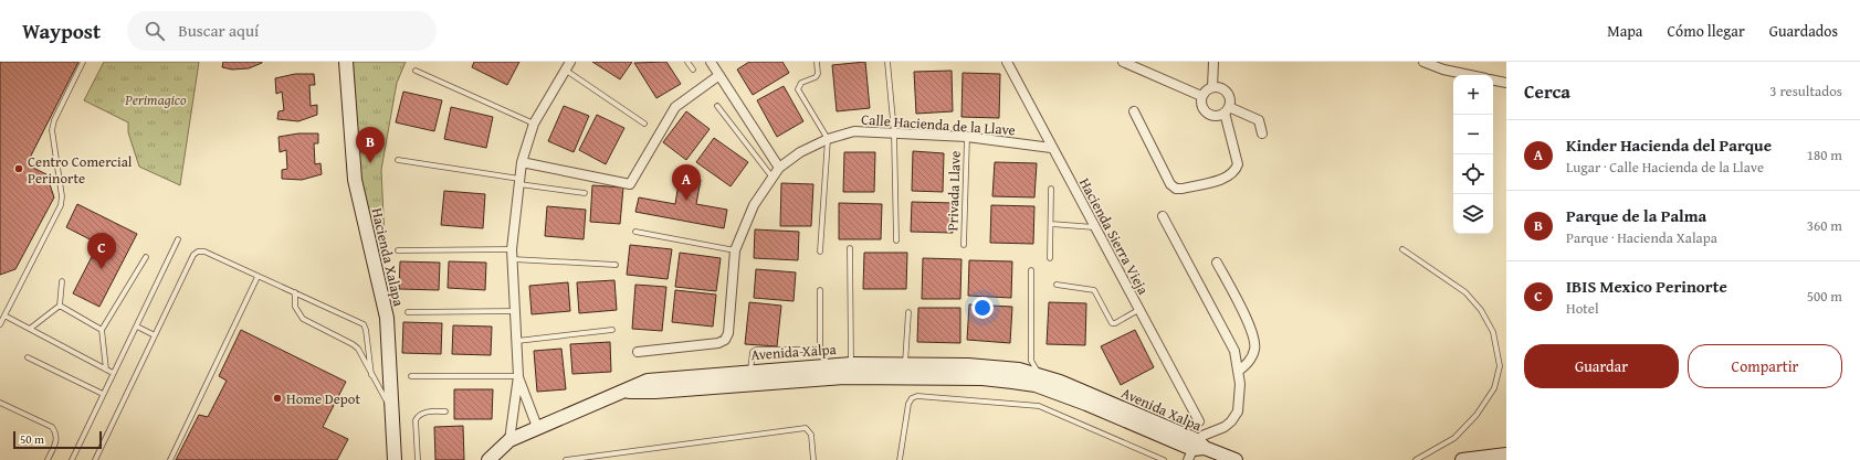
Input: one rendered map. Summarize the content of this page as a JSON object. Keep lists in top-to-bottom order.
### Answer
{
  "streets": {
    "main road": ["Hacienda Xalapa", "Avenida Xalpa"],
    "street": ["Calle Hacienda de la Llave", "Hacienda Sierra Vieja"],
    "lane": ["Privada Llave"]
  },
  "crossings": [
    ["Calle Hacienda de la Llave", "Privada Llave"],
    ["Calle Hacienda de la Llave", "Hacienda Sierra Vieja"]
  ],
  "parks": ["Perimagico"],
  "places": ["Centro Comercial Perinorte", "Home Depot"],
  "scale_bar": "50 m",
  "page": {
    "header": "Waypost",
    "search": "Buscar aquí",
    "nav": ["Mapa", "Cómo llegar", "Guardados"],
    "heading": ["Cerca", "3 resultados"],
    "map_buttons": ["+", "−"],
    "list": [
      {
        "mark": "A",
        "name": "Kinder Hacienda del Parque",
        "note": "Lugar · Calle Hacienda de la Llave",
        "value": "180 m"
      },
      {
        "mark": "B",
        "name": "Parque de la Palma",
        "note": "Parque · Hacienda Xalapa",
        "value": "360 m"
      },
      {
        "mark": "C",
        "name": "IBIS Mexico Perinorte",
        "note": "Hotel",
        "value": "500 m"
      }
    ],
    "pins": ["B", "A", "C"],
    "buttons": ["Guardar", "Compartir"],
    "scale": "50 m"
  }
}
